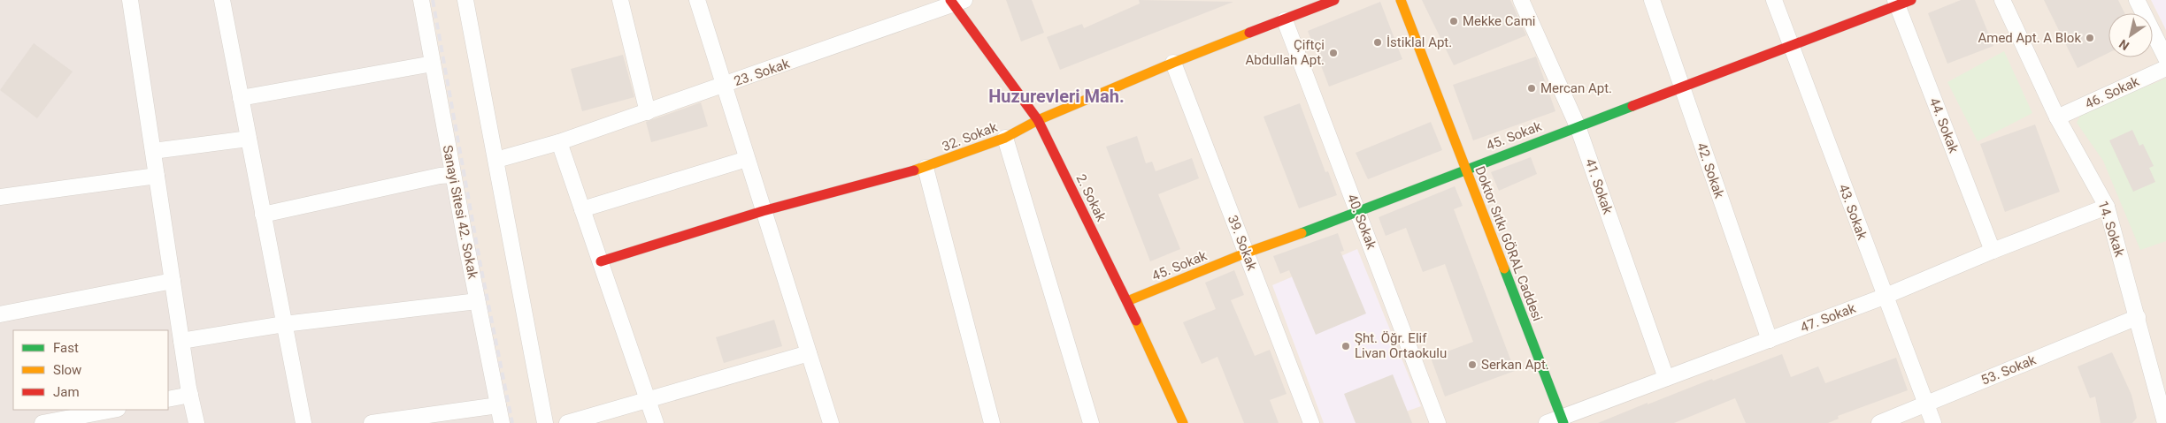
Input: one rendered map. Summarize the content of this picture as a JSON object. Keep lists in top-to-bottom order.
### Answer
{
  "streets": {
    "street": [
      "23. Sokak",
      "46. Sokak",
      "44. Sokak",
      "45. Sokak",
      "32. Sokak",
      "42. Sokak",
      "41. Sokak",
      "2. Sokak",
      "Sanayi Sitesi 42. Sokak",
      "43. Sokak",
      "40. Sokak",
      "14. Sokak",
      "39. Sokak",
      "Doktor Sıtkı GÖRAL Caddesi",
      "47. Sokak",
      "53. Sokak"
    ]
  },
  "crossings": [
    ["23. Sokak", "2. Sokak"],
    ["46. Sokak", "14. Sokak"],
    ["44. Sokak", "45. Sokak"],
    ["44. Sokak", "47. Sokak"],
    ["45. Sokak", "42. Sokak"],
    ["45. Sokak", "41. Sokak"],
    ["45. Sokak", "2. Sokak"],
    ["45. Sokak", "43. Sokak"],
    ["45. Sokak", "40. Sokak"],
    ["45. Sokak", "39. Sokak"],
    ["45. Sokak", "Doktor Sıtkı GÖRAL Caddesi"],
    ["32. Sokak", "2. Sokak"],
    ["32. Sokak", "40. Sokak"],
    ["32. Sokak", "39. Sokak"],
    ["42. Sokak", "47. Sokak"],
    ["41. Sokak", "47. Sokak"],
    ["43. Sokak", "47. Sokak"],
    ["43. Sokak", "53. Sokak"],
    ["14. Sokak", "47. Sokak"],
    ["14. Sokak", "53. Sokak"],
    ["Doktor Sıtkı GÖRAL Caddesi", "47. Sokak"]
  ],
  "districts": ["Huzurevleri Mah."],
  "places": [
    "Mekke Cami",
    "Amed Apt. A Blok",
    "İstiklal Apt.",
    "Çiftçi Abdullah Apt.",
    "Mercan Apt.",
    "Şht. Öğr. Elif Livan Ortaokulu",
    "Serkan Apt."
  ],
  "legend": ["Fast", "Slow", "Jam"],
  "north": "bottom left"
}
